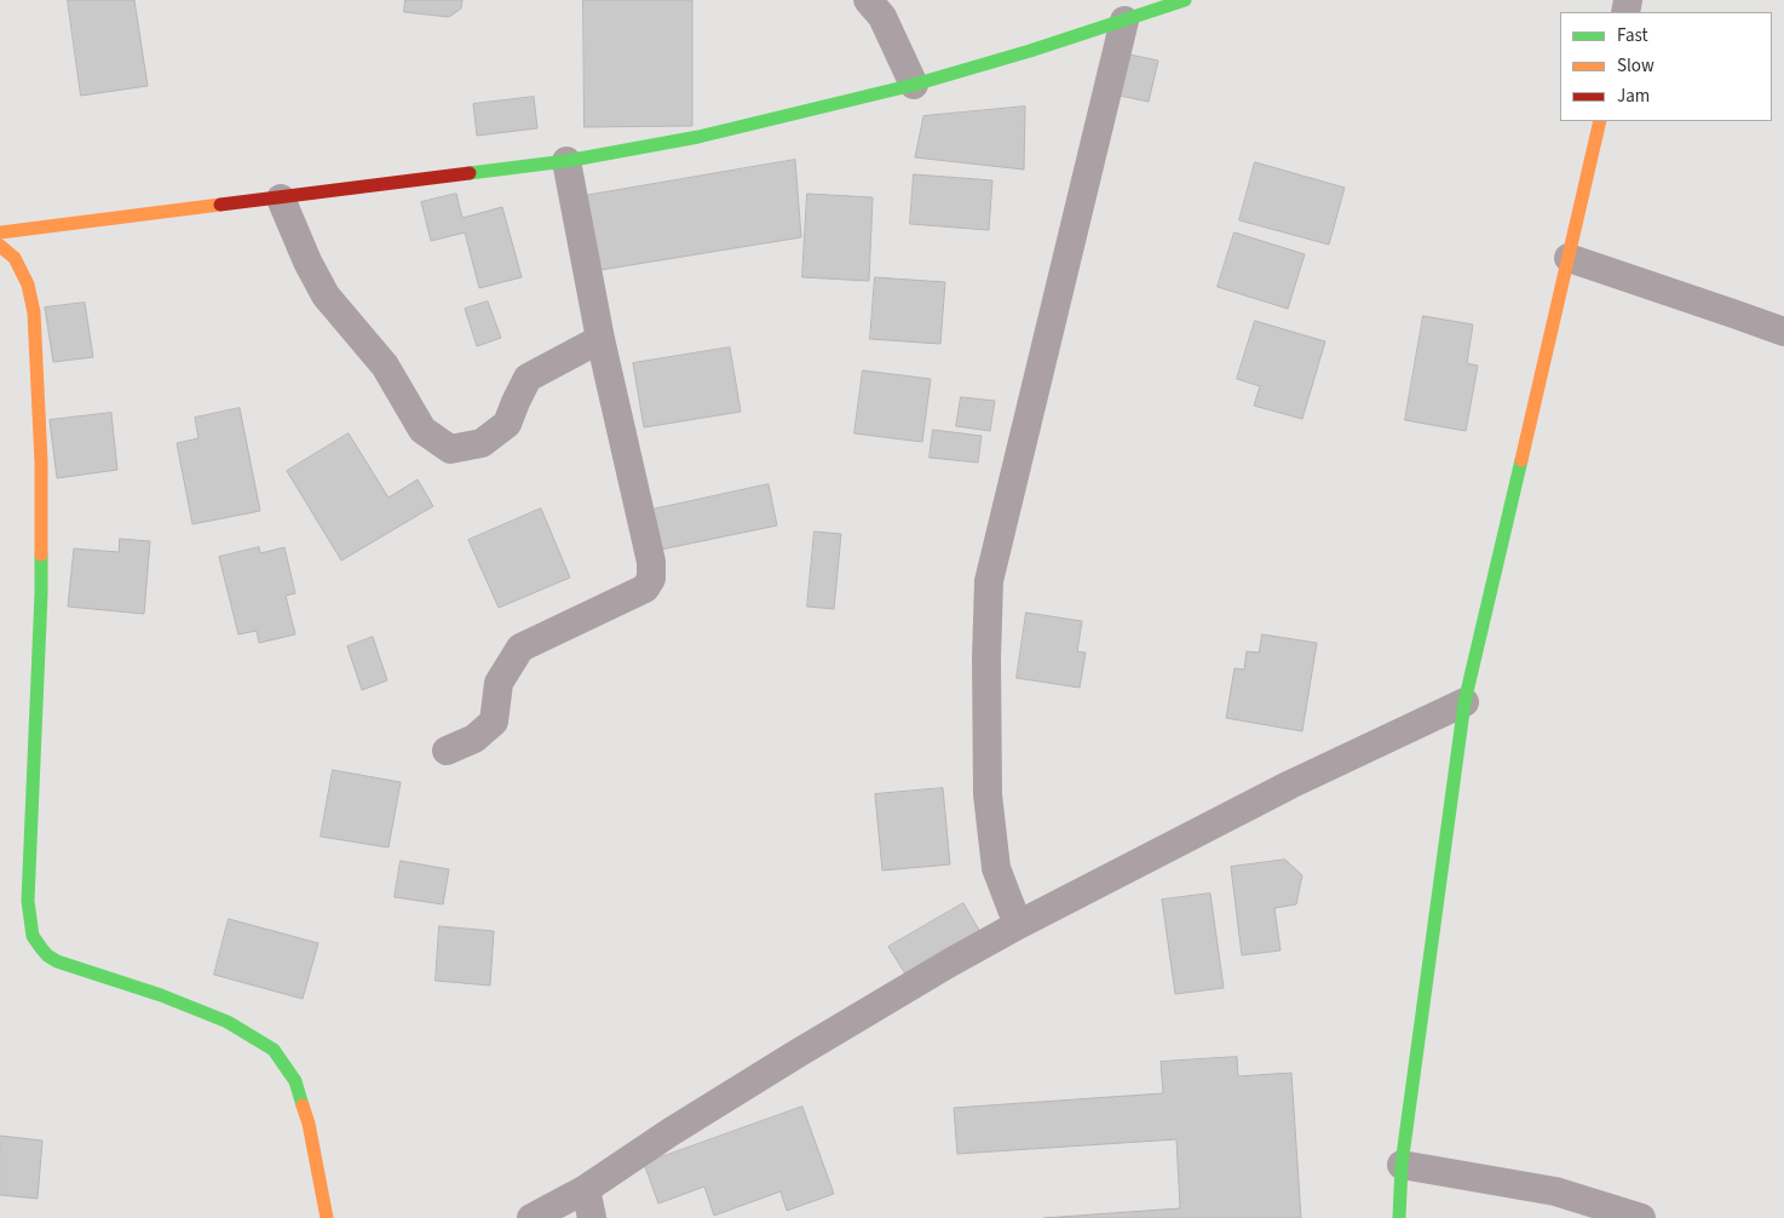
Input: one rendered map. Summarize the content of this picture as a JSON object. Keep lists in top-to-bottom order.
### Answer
{
  "legend": ["Fast", "Slow", "Jam"]
}
